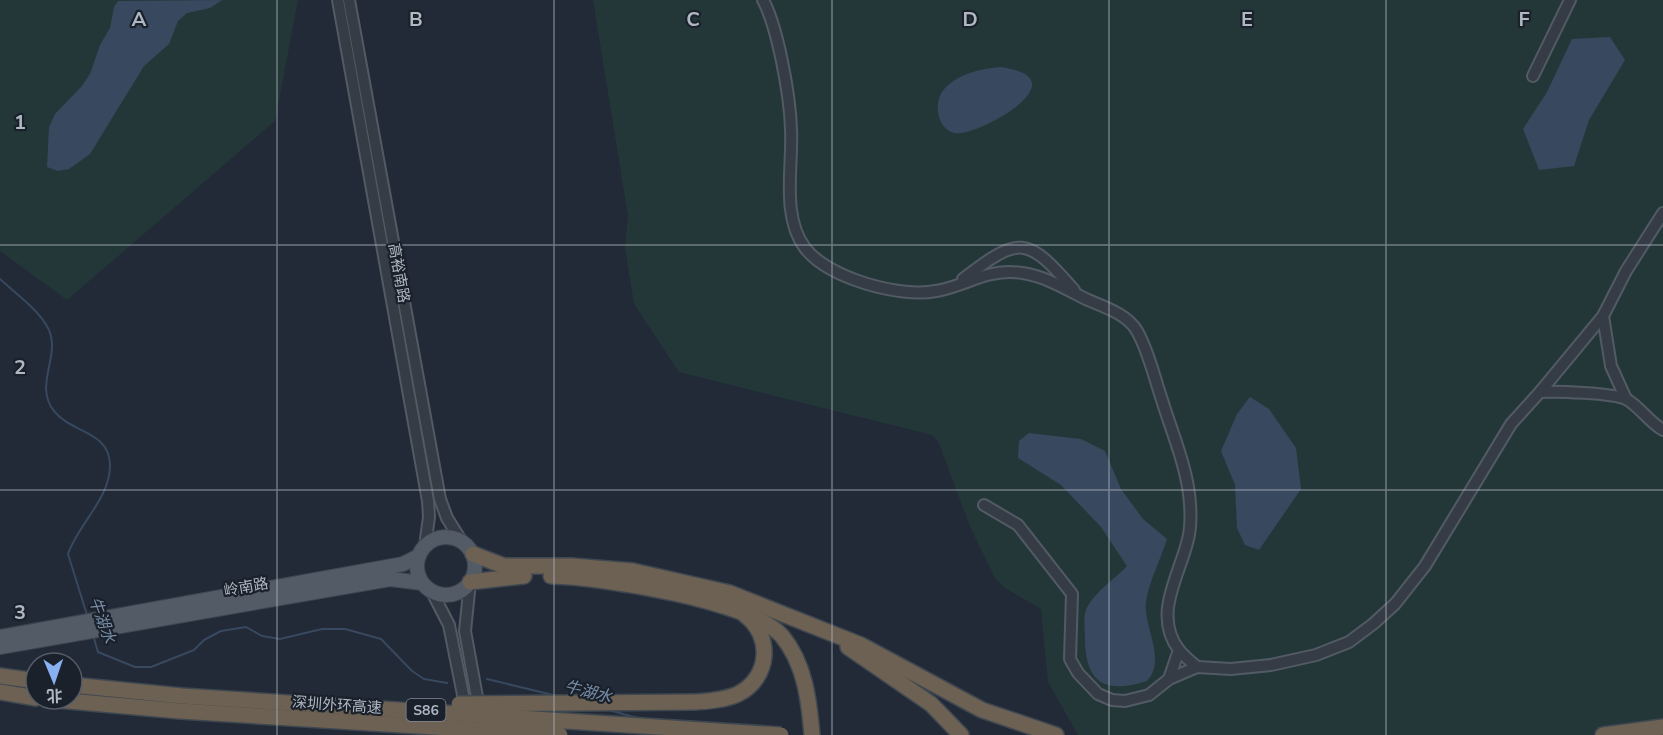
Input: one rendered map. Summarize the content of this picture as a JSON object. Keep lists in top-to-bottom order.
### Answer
{
  "streets": {
    "highway": ["深圳外环高速", "S86"],
    "main road": ["岭南路"],
    "street": ["高裕南路"]
  },
  "crossings": [
    ["高裕南路", "岭南路"]
  ],
  "water": ["牛湖水"],
  "north": "bottom",
  "grid": {
    "columns": [
      "A",
      "B",
      "C",
      "D",
      "E",
      "F"
    ],
    "rows": ["1", "2", "3"]
  }
}
